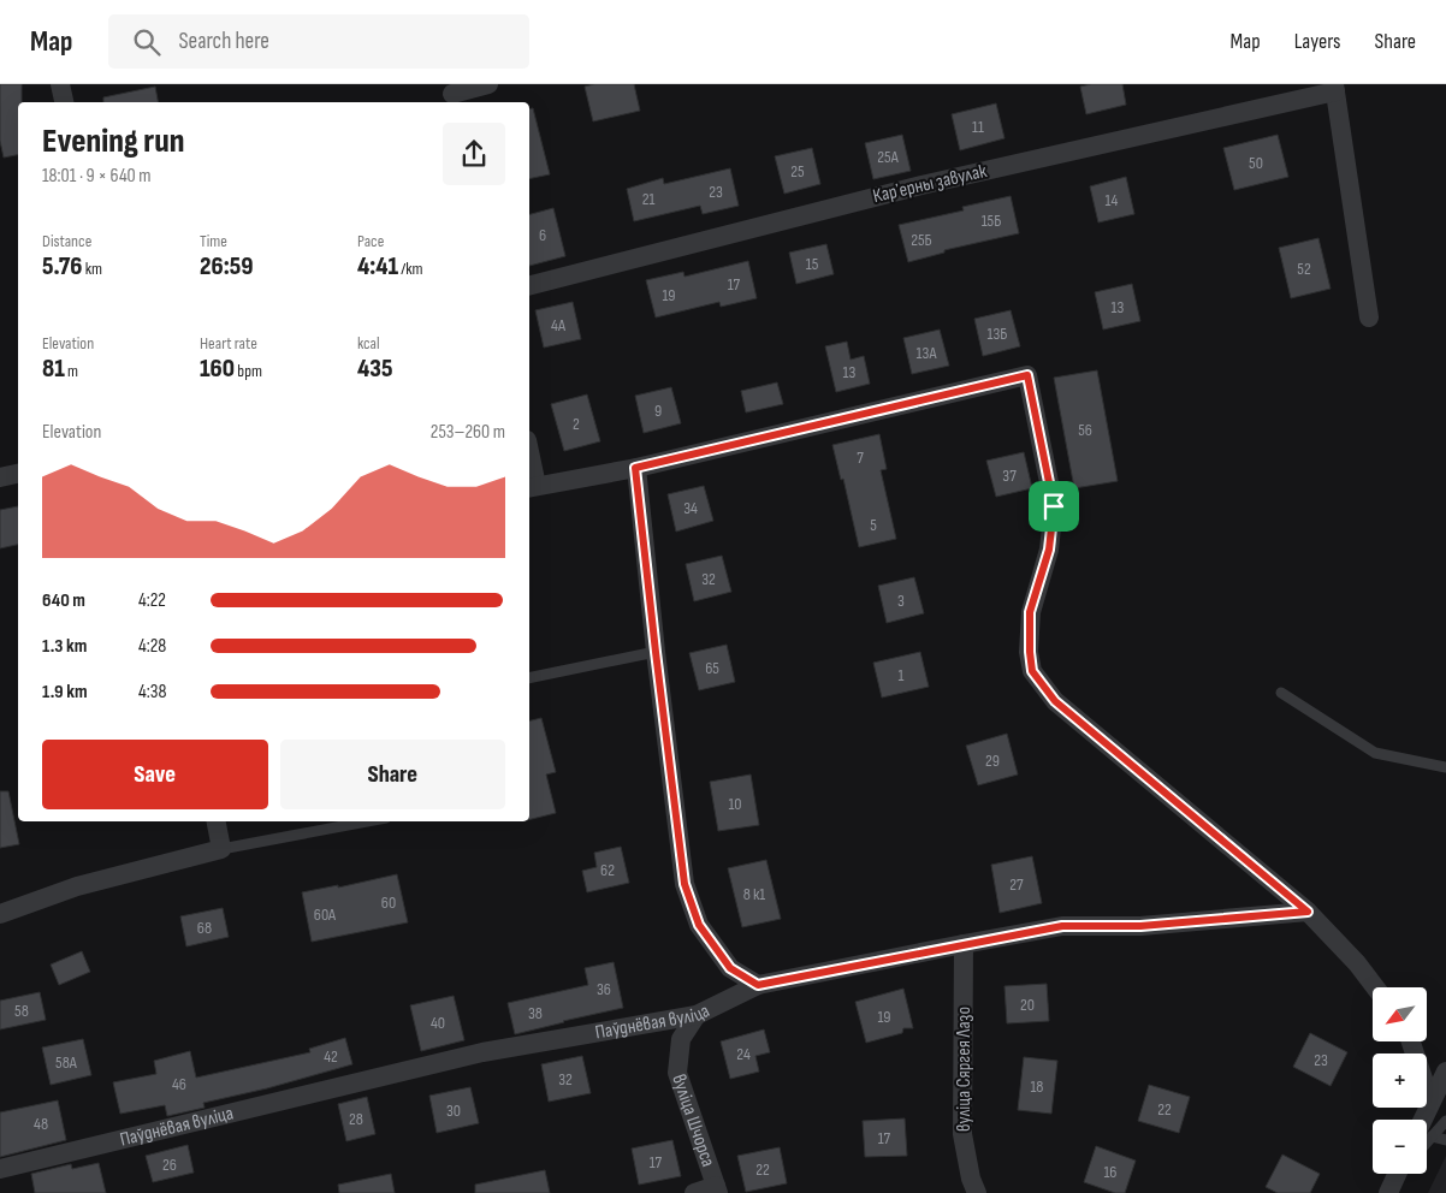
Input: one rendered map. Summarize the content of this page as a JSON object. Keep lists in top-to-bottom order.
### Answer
{
  "streets": {
    "street": [
      "Карʼерны завулак",
      "Паўднёвая вуліца",
      "вуліца Сяргея Лазо",
      "вуліца Шчорса"
    ]
  },
  "crossings": [
    ["Паўднёвая вуліца", "вуліца Сяргея Лазо"],
    ["Паўднёвая вуліца", "вуліца Шчорса"]
  ],
  "house_numbers": [
    "11",
    "25А",
    "50",
    "25",
    "23",
    "21",
    "14",
    "15Б",
    "6",
    "25Б",
    "15",
    "52",
    "17",
    "19",
    "13",
    "4А",
    "13Б",
    "13А",
    "13",
    "9",
    "2",
    "56",
    "7",
    "37",
    "34",
    "5",
    "32",
    "3",
    "65",
    "1",
    "29",
    "10",
    "62",
    "27",
    "8 к1",
    "60",
    "60А",
    "68",
    "36",
    "20",
    "58",
    "38",
    "19",
    "40",
    "24",
    "42",
    "23",
    "58А",
    "32",
    "46",
    "18",
    "22",
    "30",
    "28",
    "48",
    "17",
    "17",
    "26",
    "22",
    "16"
  ],
  "north": "bottom left",
  "page": {
    "header": "Map",
    "search": "Search here",
    "nav": ["Map", "Layers", "Share"],
    "heading": ["Evening run", "18:01 · 9 × 640 m"],
    "stats": [
      ["Distance", "5.76 km"],
      ["Time", "26:59"],
      ["Pace", "4:41 /km"],
      ["Elevation", "81 m"],
      ["Heart rate", "160 bpm"],
      ["kcal", "435"]
    ],
    "chart": ["Elevation", "253–260 m"],
    "list": [
      {
        "name": "640 m",
        "note": "4:22"
      },
      {
        "name": "1.3 km",
        "note": "4:28"
      },
      {
        "name": "1.9 km",
        "note": "4:38"
      }
    ],
    "buttons": ["Save", "Share"],
    "map_buttons": ["+", "−"]
  }
}
